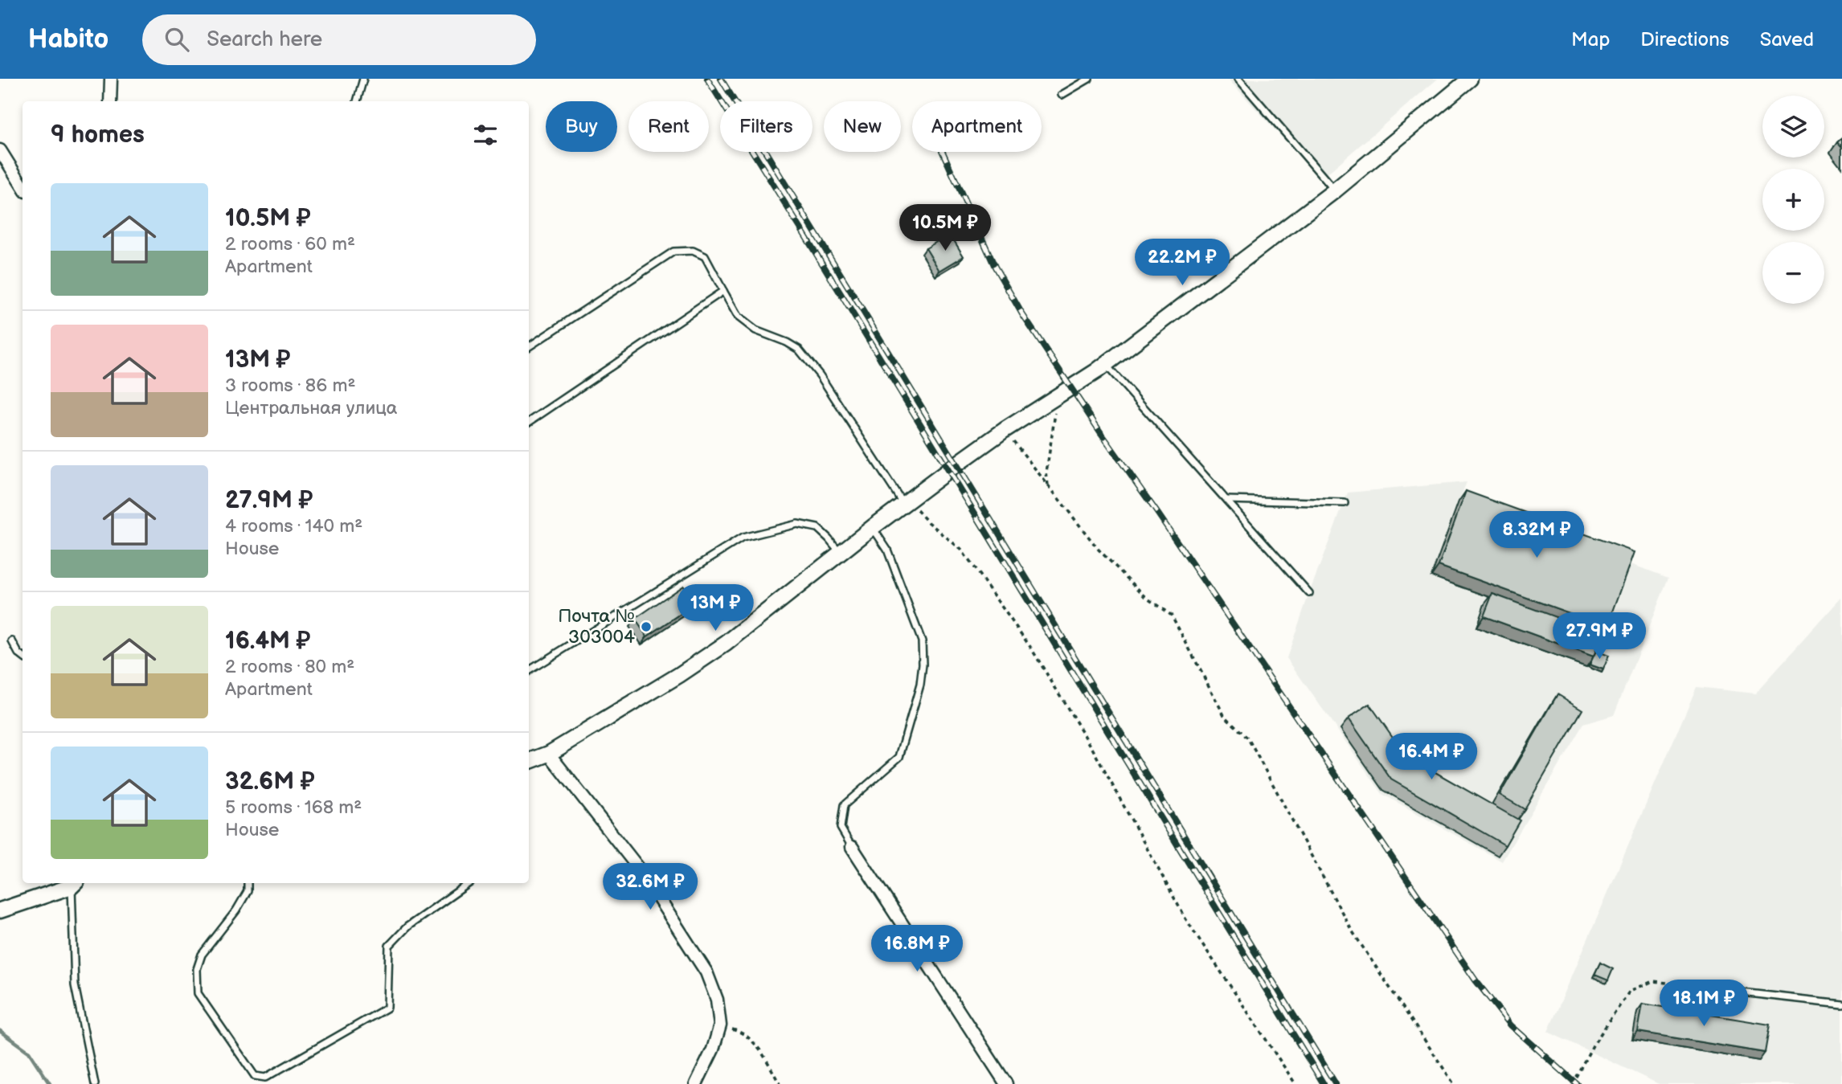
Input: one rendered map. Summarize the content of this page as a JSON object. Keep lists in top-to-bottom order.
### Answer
{
  "places": ["Почта № 303004"],
  "page": {
    "header": "Habito",
    "search": "Search here",
    "nav": ["Map", "Directions", "Saved"],
    "map_buttons": ["+", "−"],
    "chip": [
      "Buy",
      "Rent",
      "Filters",
      "New",
      "Apartment"
    ],
    "heading": "9 homes",
    "list": [
      {
        "name": "10.5M ₽",
        "note": "2 rooms · 60 m² · Apartment"
      },
      {
        "name": "13M ₽",
        "note": "3 rooms · 86 m² · Центральная улица"
      },
      {
        "name": "27.9M ₽",
        "note": "4 rooms · 140 m² · House"
      },
      {
        "name": "16.4M ₽",
        "note": "2 rooms · 80 m² · Apartment"
      },
      {
        "name": "32.6M ₽",
        "note": "5 rooms · 168 m² · House"
      }
    ],
    "price": [
      "10.5M ₽",
      "22.2M ₽",
      "8.32M ₽",
      "13M ₽",
      "27.9M ₽",
      "16.4M ₽",
      "32.6M ₽",
      "16.8M ₽",
      "18.1M ₽"
    ]
  }
}
